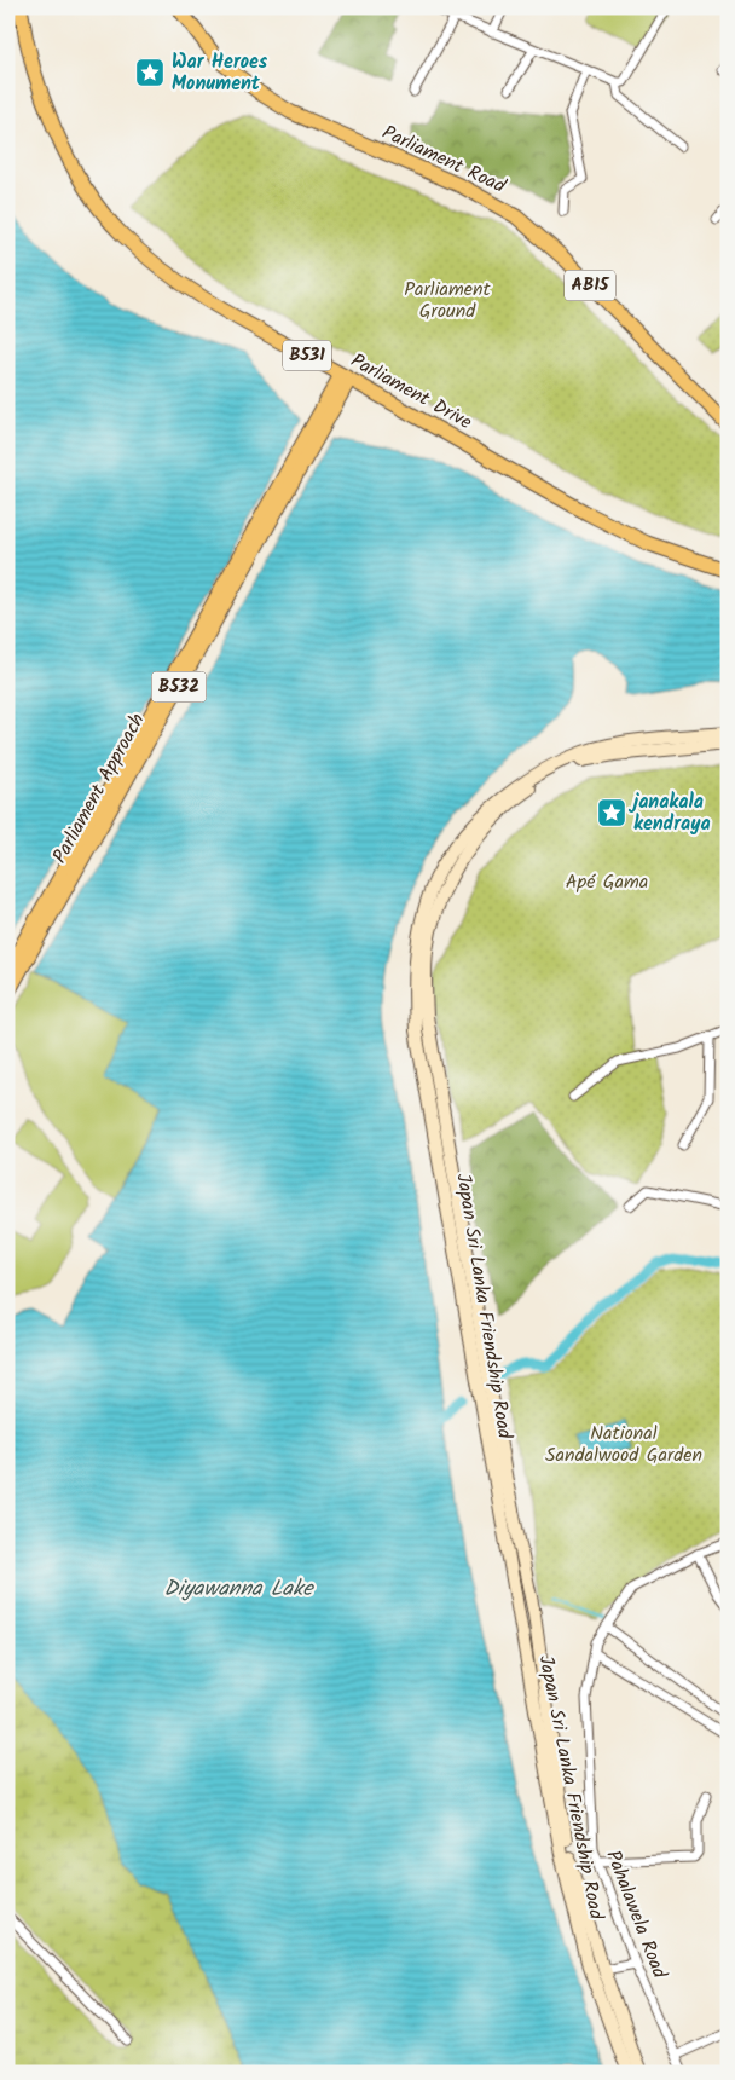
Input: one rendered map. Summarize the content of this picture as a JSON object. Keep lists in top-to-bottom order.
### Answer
{
  "streets": {
    "main road": [
      "Parliament Road",
      "AB15",
      "B531",
      "Parliament Drive",
      "B532",
      "Parliament Approach",
      "Japan Sri Lanka Friendship Road"
    ],
    "street": ["Pahalawela Road"]
  },
  "crossings": [
    ["Parliament Drive", "Parliament Approach"]
  ],
  "water": ["Diyawanna Lake"],
  "parks": ["Parliament Ground", "Apé Gama", "National Sandalwood Garden"],
  "places": {
    "place": ["War Heroes Monument", "janakala kendraya"]
  }
}
